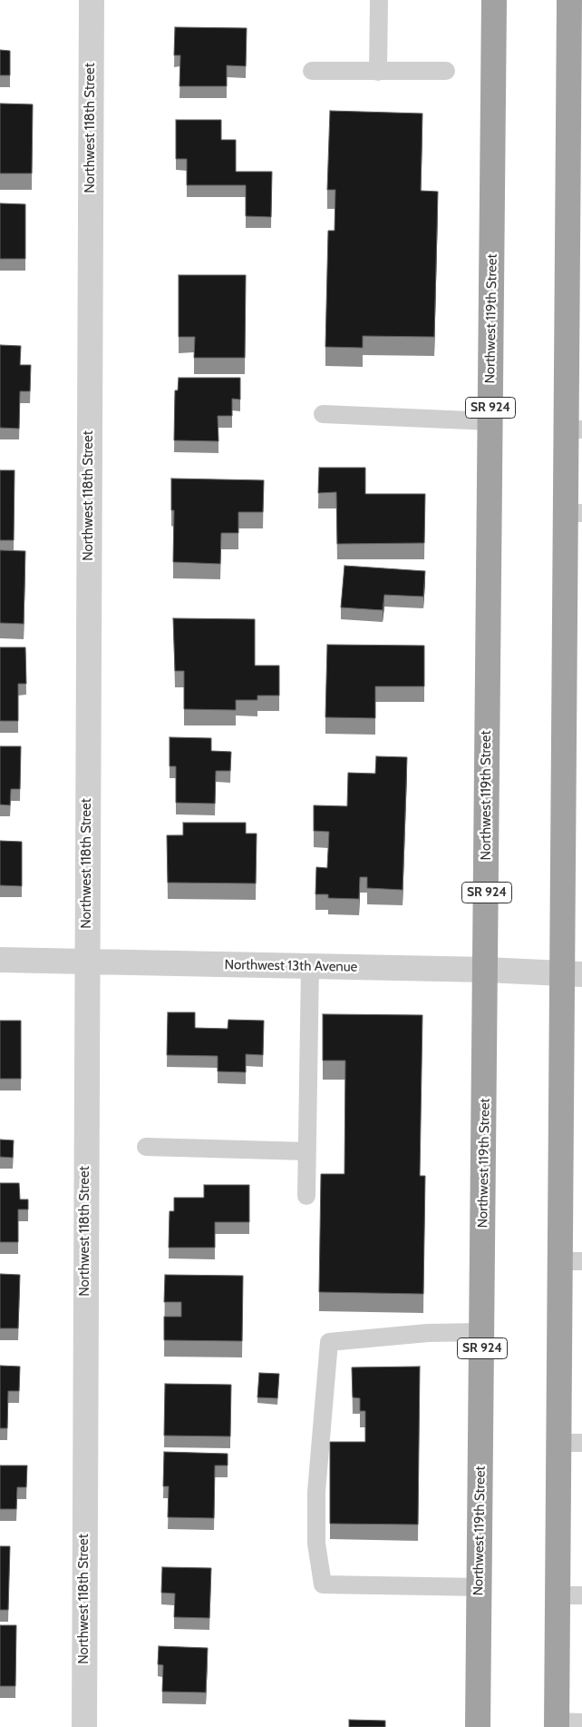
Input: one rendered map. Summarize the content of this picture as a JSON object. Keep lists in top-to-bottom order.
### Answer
{
  "streets": {
    "highway": ["Northwest 119th Street", "SR 924"],
    "street": ["Northwest 118th Street", "Northwest 13th Avenue"]
  },
  "crossings": [
    ["Northwest 118th Street", "Northwest 13th Avenue"],
    ["Northwest 119th Street", "Northwest 13th Avenue"]
  ]
}
